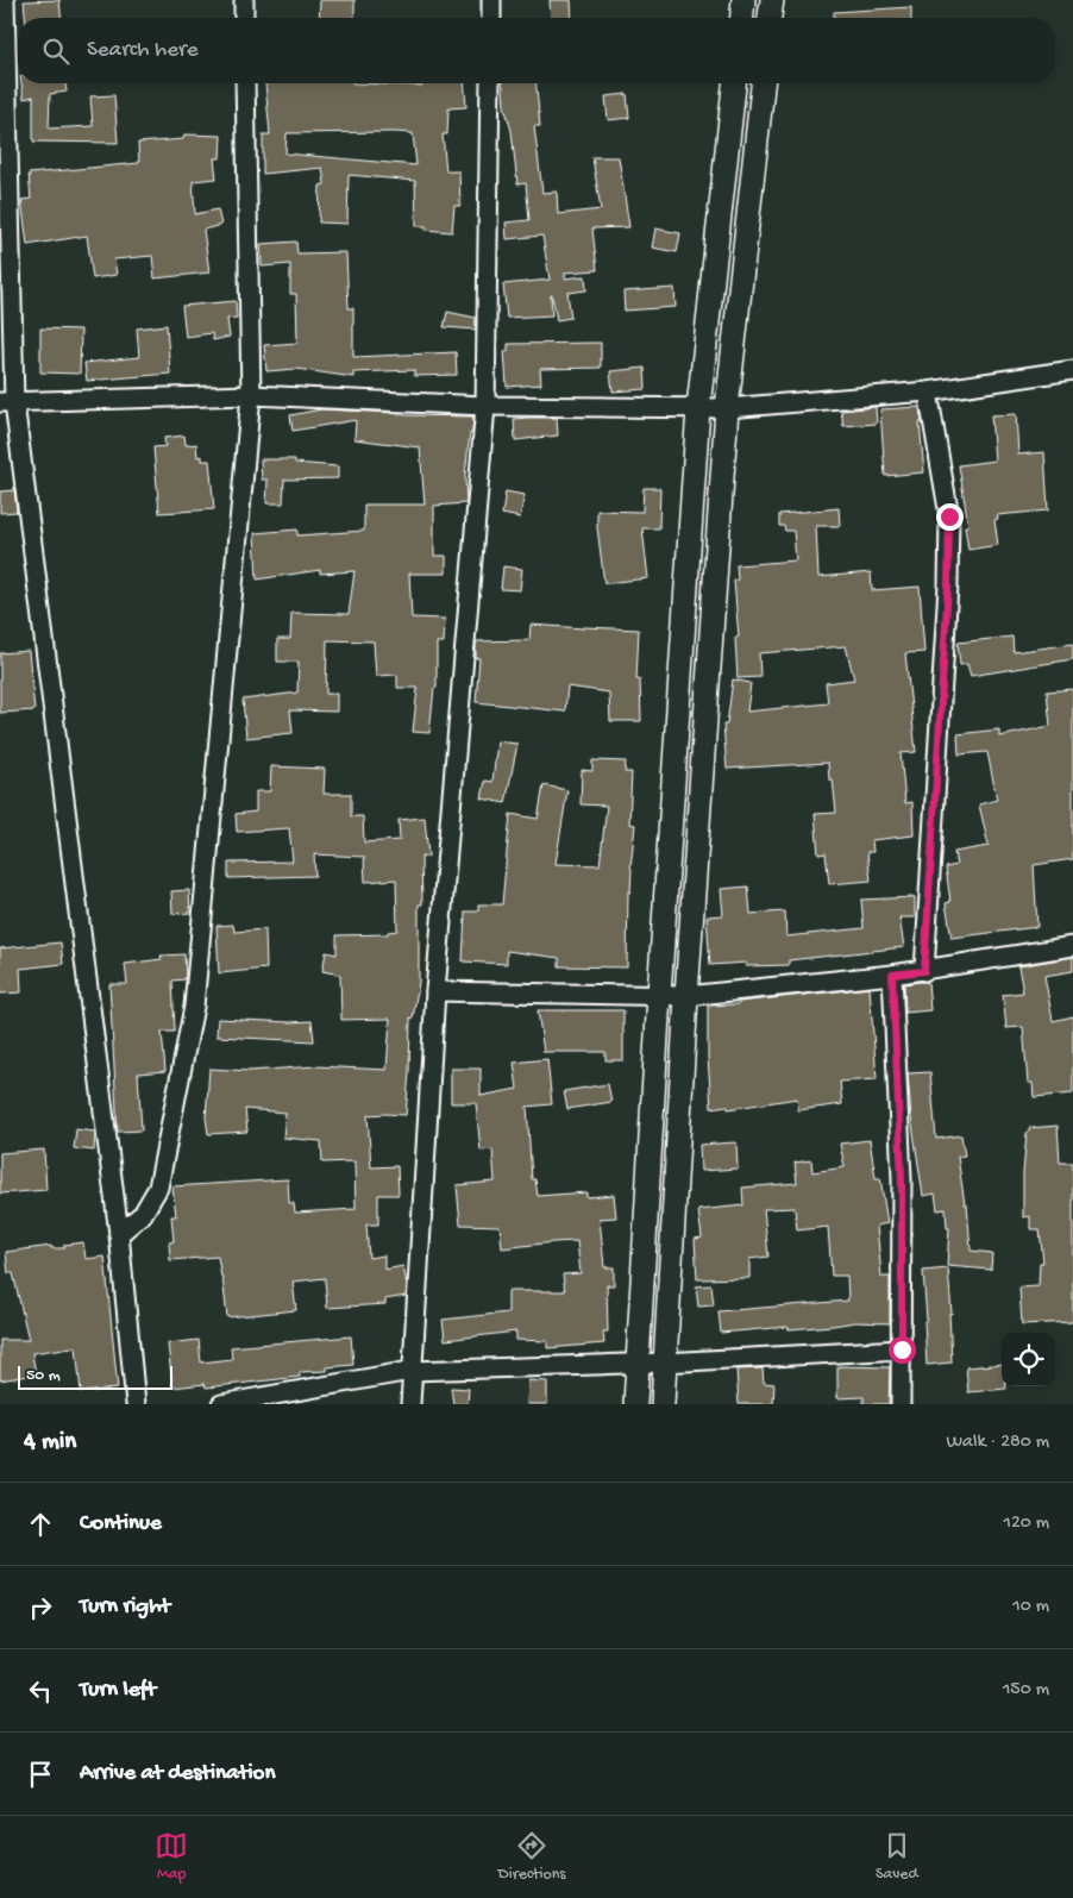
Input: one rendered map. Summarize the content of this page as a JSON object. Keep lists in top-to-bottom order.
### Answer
{
  "scale_bar": "50 m",
  "page": {
    "search": "Search here",
    "scale": "50 m",
    "heading": ["4 min", "Walk · 280 m"],
    "list": [
      ["Continue", "120 m"],
      ["Turn right", "10 m"],
      ["Turn left", "150 m"],
      "Arrive at destination"
    ],
    "nav": ["Map", "Directions", "Saved"]
  }
}
